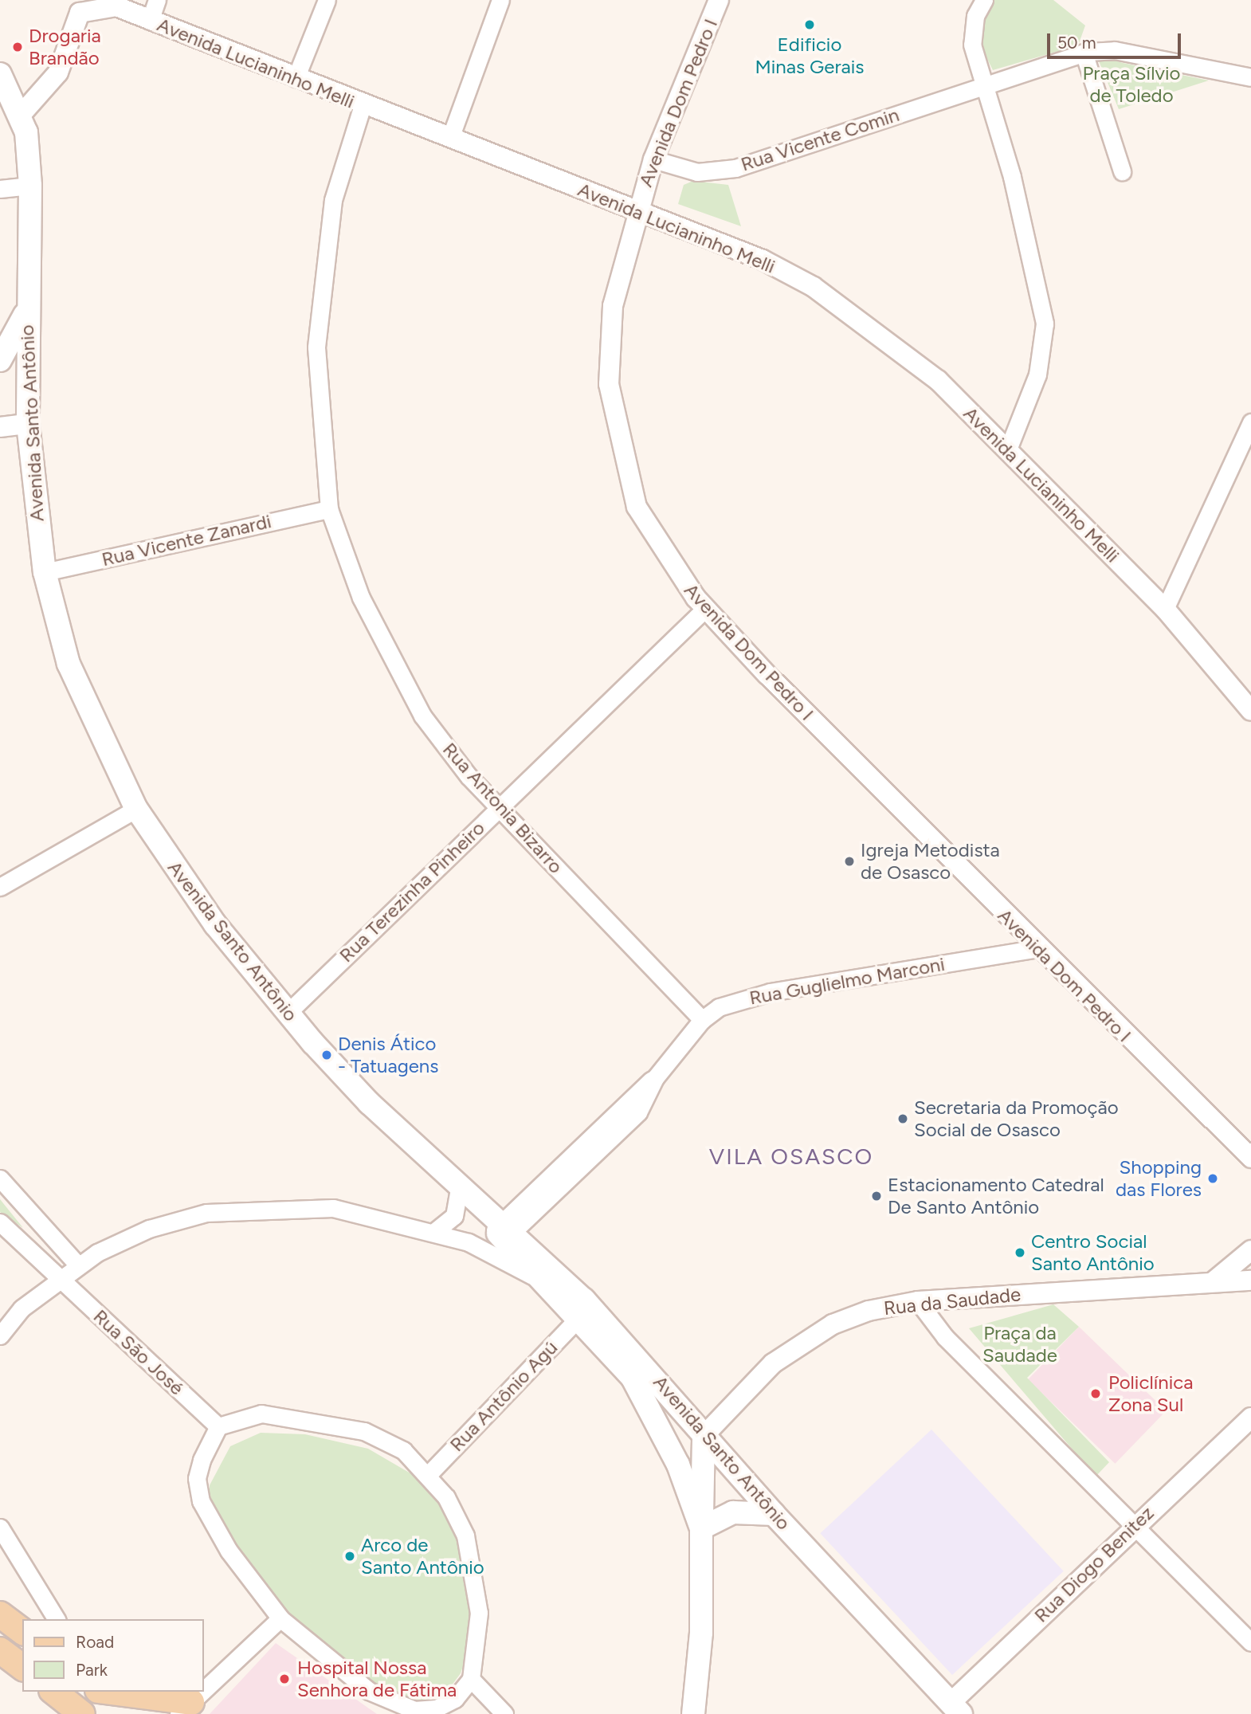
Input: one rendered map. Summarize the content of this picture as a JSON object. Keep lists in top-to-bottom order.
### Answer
{
  "streets": {
    "main road": ["Avenida Santo Antônio"],
    "street": [
      "Avenida Lucianinho Melli",
      "Avenida Dom Pedro I",
      "Rua Vicente Comin",
      "Rua Vicente Zanardi",
      "Rua Antonia Bizarro",
      "Rua Terezinha Pinheiro",
      "Rua Guglielmo Marconi",
      "Rua da Saudade",
      "Rua São José",
      "Rua Antônio Agú",
      "Rua Diogo Benitez"
    ]
  },
  "crossings": [
    ["Avenida Lucianinho Melli", "Avenida Dom Pedro I"],
    ["Avenida Lucianinho Melli", "Avenida Santo Antônio"],
    ["Avenida Lucianinho Melli", "Rua Antonia Bizarro"],
    ["Avenida Dom Pedro I", "Rua Vicente Comin"],
    ["Avenida Dom Pedro I", "Rua Terezinha Pinheiro"],
    ["Avenida Dom Pedro I", "Rua Guglielmo Marconi"],
    ["Avenida Santo Antônio", "Rua Vicente Zanardi"],
    ["Avenida Santo Antônio", "Rua Terezinha Pinheiro"],
    ["Avenida Santo Antônio", "Rua Guglielmo Marconi"],
    ["Avenida Santo Antônio", "Rua da Saudade"],
    ["Avenida Santo Antônio", "Rua Antônio Agú"],
    ["Avenida Santo Antônio", "Rua Diogo Benitez"],
    ["Rua Vicente Zanardi", "Rua Antonia Bizarro"],
    ["Rua Antonia Bizarro", "Rua Terezinha Pinheiro"],
    ["Rua Antonia Bizarro", "Rua Guglielmo Marconi"]
  ],
  "districts": ["VILA OSASCO"],
  "parks": ["Praça Sílvio de Toledo", "Praça da Saudade"],
  "places": [
    "Edificio Minas Gerais",
    "Drogaria Brandão",
    "Igreja Metodista de Osasco",
    "Denis Ático - Tatuagens",
    "Secretaria da Promoção Social de Osasco",
    "Shopping das Flores",
    "Estacionamento Catedral De Santo Antônio",
    "Centro Social Santo Antônio",
    "Policlínica Zona Sul",
    "Arco de Santo Antônio",
    "Hospital Nossa Senhora de Fátima"
  ],
  "legend": ["Road", "Park"],
  "scale_bar": "50 m"
}
